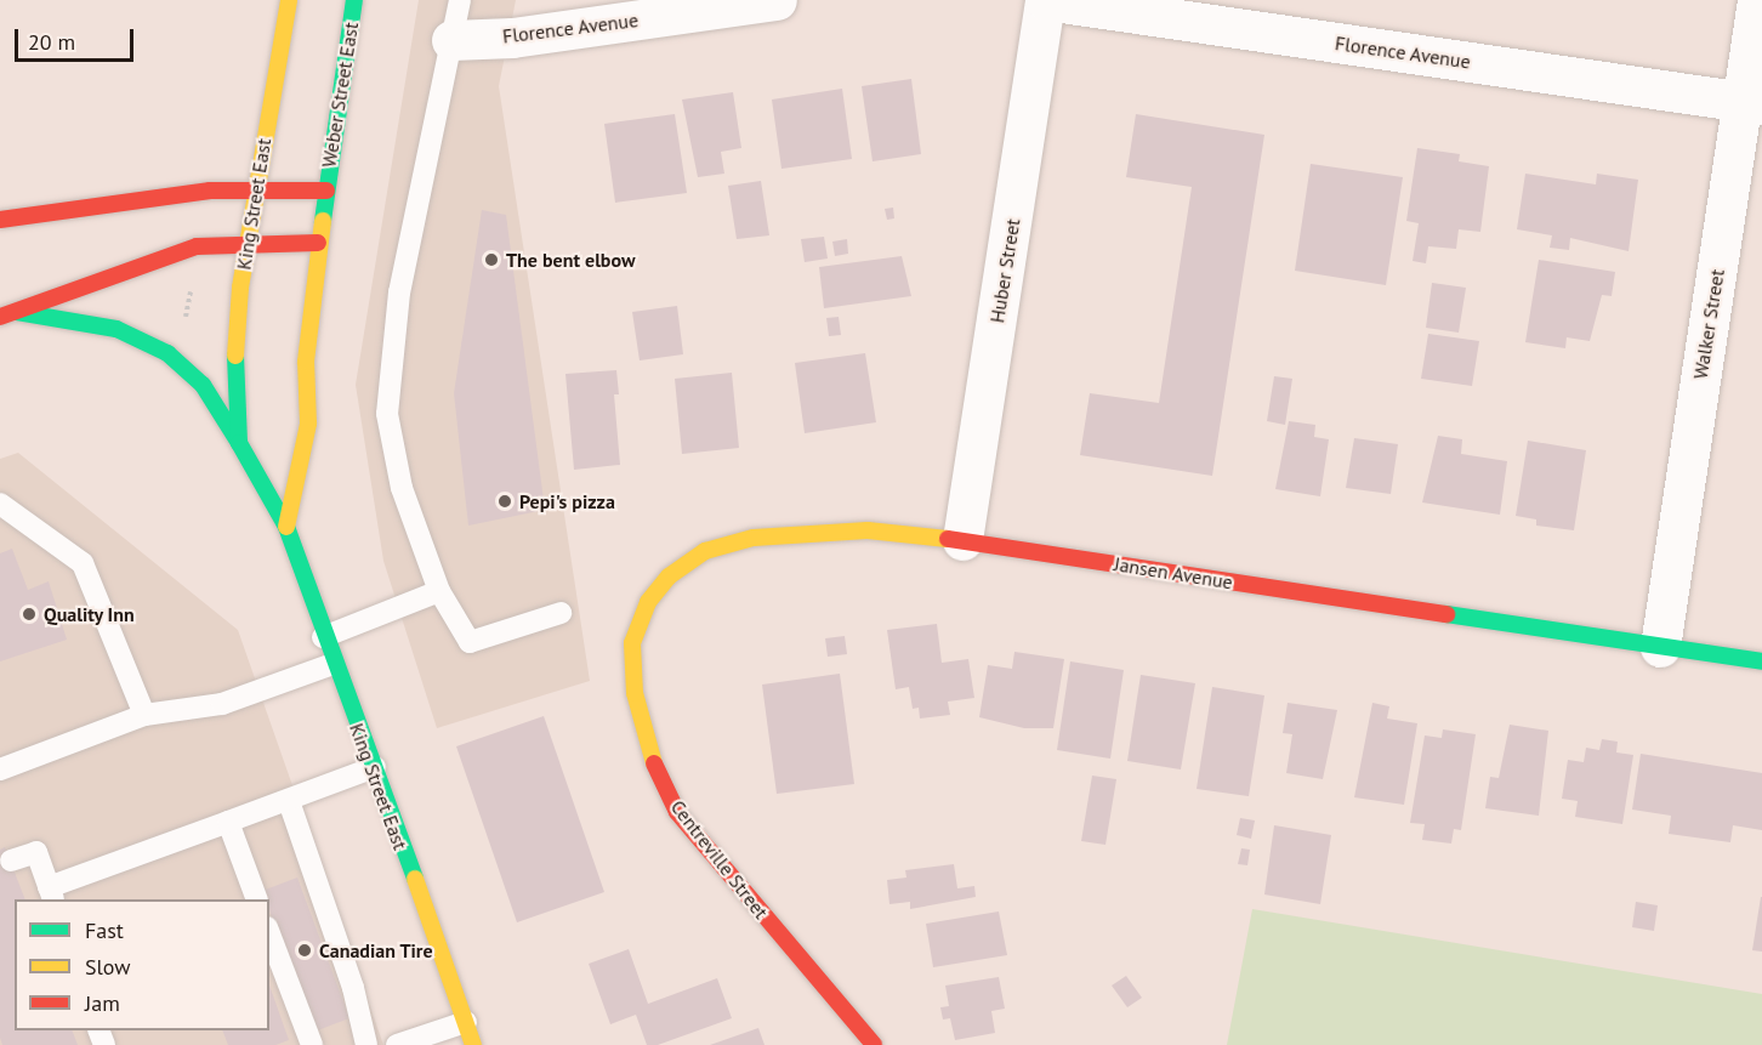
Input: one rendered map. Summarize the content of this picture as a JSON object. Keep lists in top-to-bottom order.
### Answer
{
  "streets": {
    "main road": [
      "Weber Street East",
      "King Street East",
      "Jansen Avenue",
      "Centreville Street"
    ],
    "street": ["Florence Avenue", "Huber Street", "Walker Street"]
  },
  "crossings": [
    ["Florence Avenue", "Huber Street"],
    ["Florence Avenue", "Walker Street"],
    ["Weber Street East", "King Street East"],
    ["Huber Street", "Jansen Avenue"],
    ["Walker Street", "Jansen Avenue"],
    ["Jansen Avenue", "Centreville Street"]
  ],
  "places": [
    "The bent elbow",
    "Pepi's pizza",
    "Quality Inn",
    "Canadian Tire"
  ],
  "legend": ["Fast", "Slow", "Jam"],
  "scale_bar": "20 m"
}
